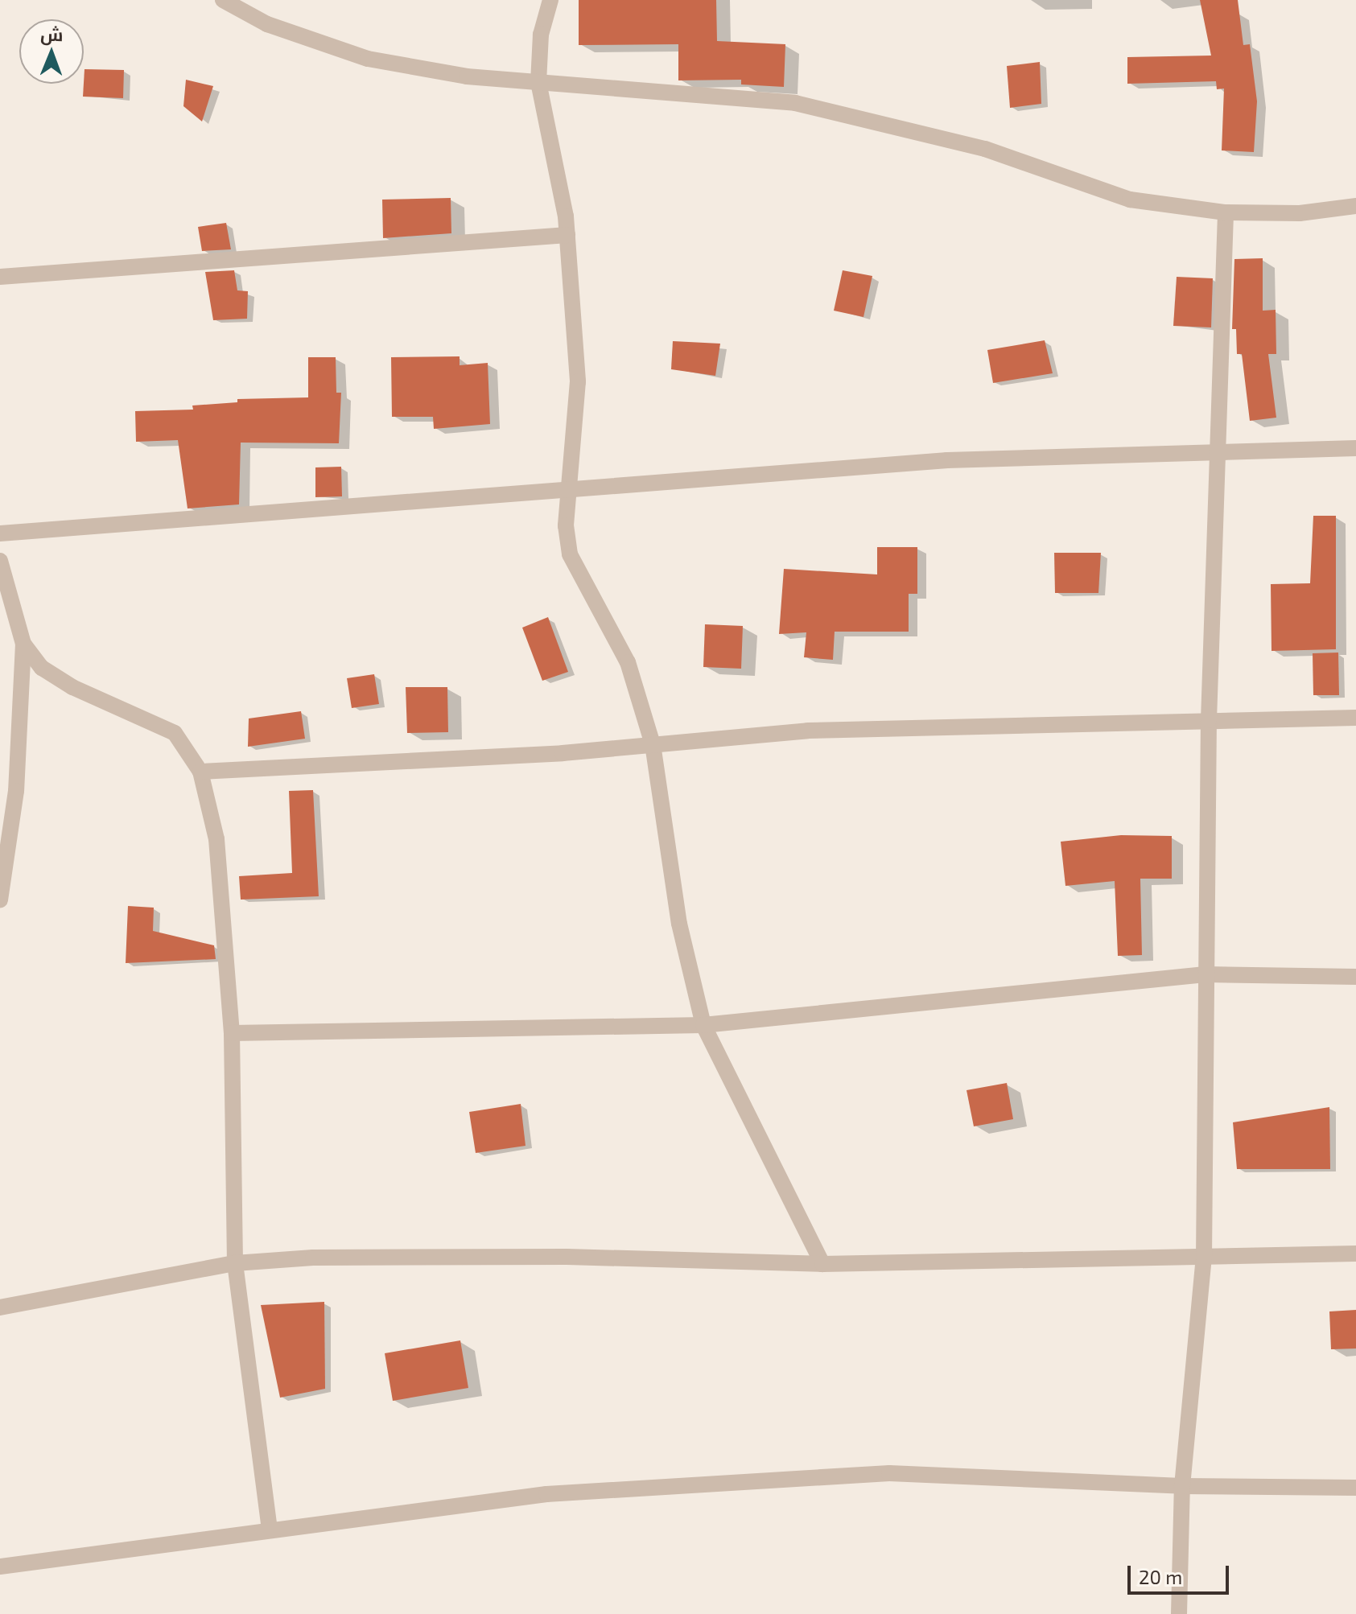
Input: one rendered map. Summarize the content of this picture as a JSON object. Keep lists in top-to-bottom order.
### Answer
{
  "scale_bar": "20 m",
  "north": "top"
}
